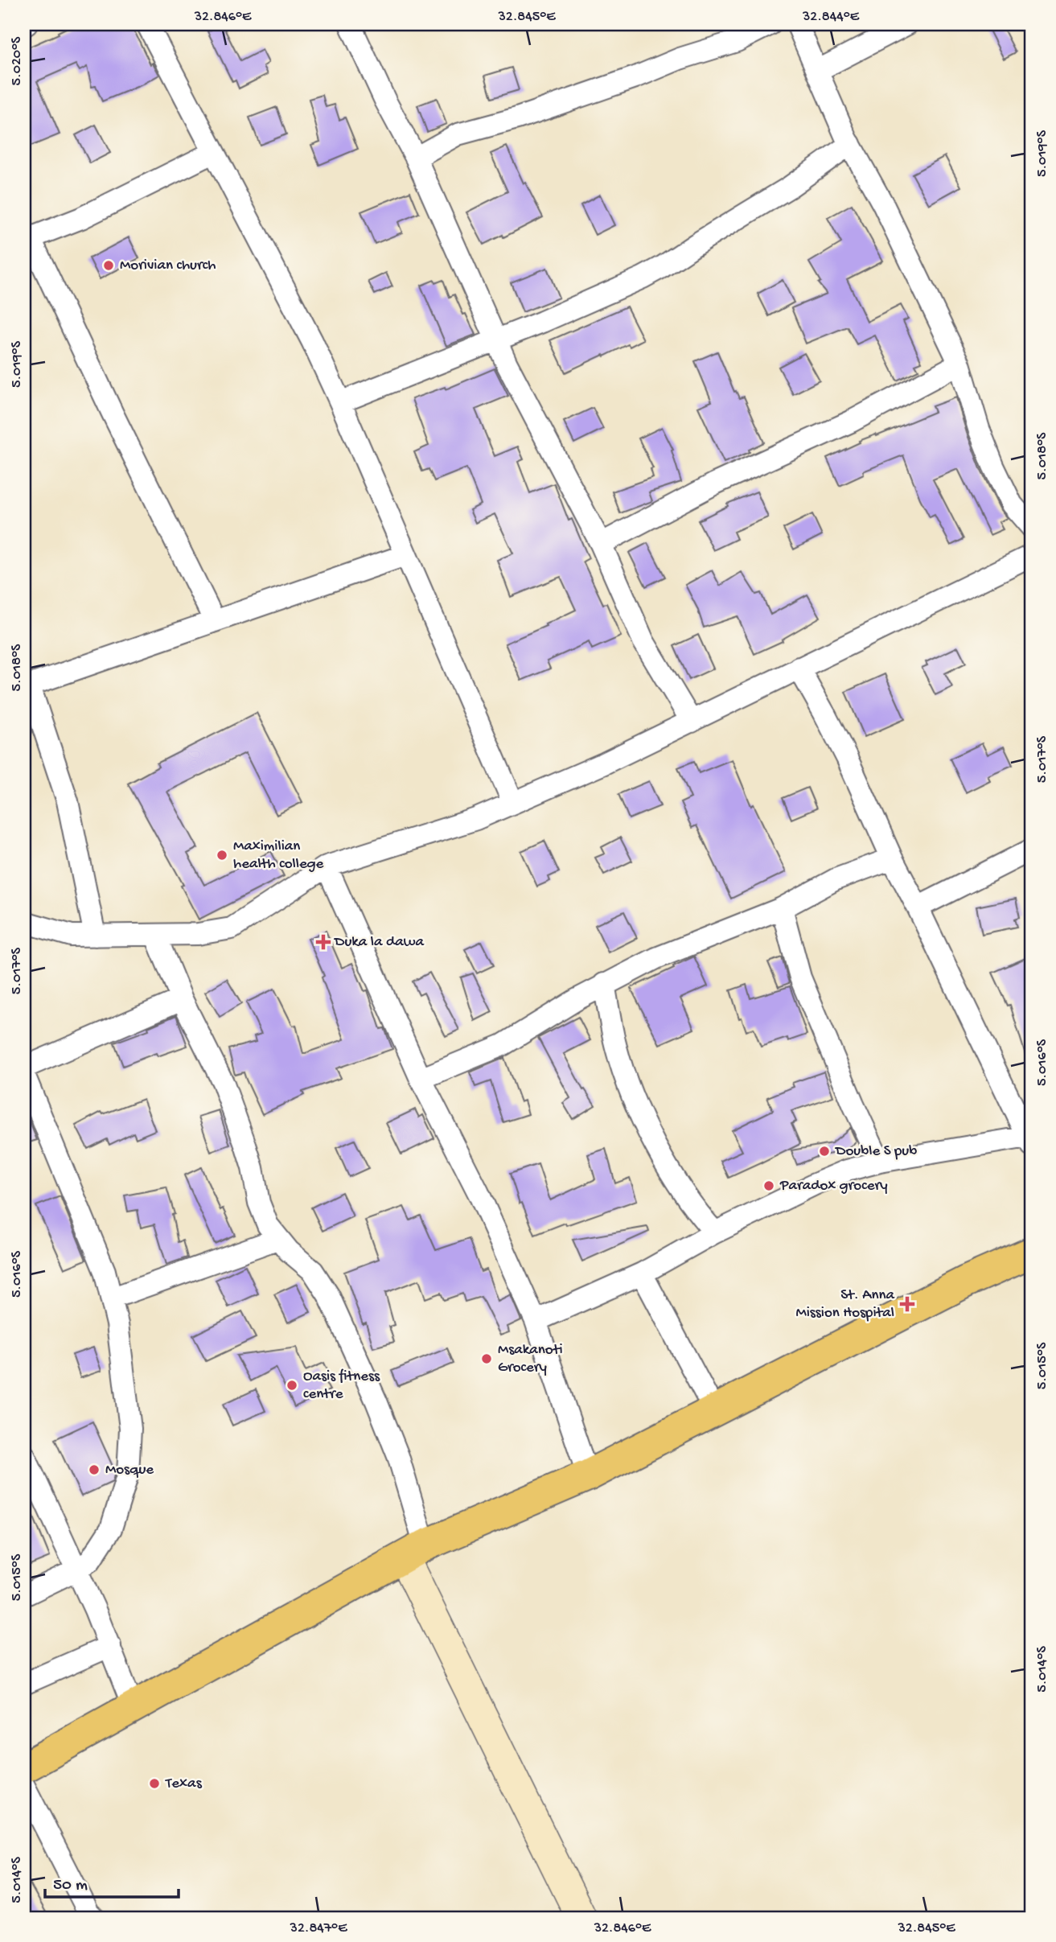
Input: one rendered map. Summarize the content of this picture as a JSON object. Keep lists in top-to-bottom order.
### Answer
{
  "places": {
    "other": [
      "Morivian church",
      "Maximilian health college",
      "Double S pub",
      "Paradox grocery",
      "Msakanoti Grocery",
      "Oasis fitness centre",
      "Mosque",
      "Texas"
    ],
    "health": ["Duka la dawa", "St. Anna Mission Hospital"]
  },
  "scale_bar": "50 m",
  "coordinates": [
    "32.846°E",
    "32.845°E",
    "32.844°E",
    "5.020°S",
    "5.019°S",
    "5.018°S",
    "5.017°S",
    "5.016°S",
    "5.015°S",
    "5.014°S",
    "32.847°E"
  ]
}
